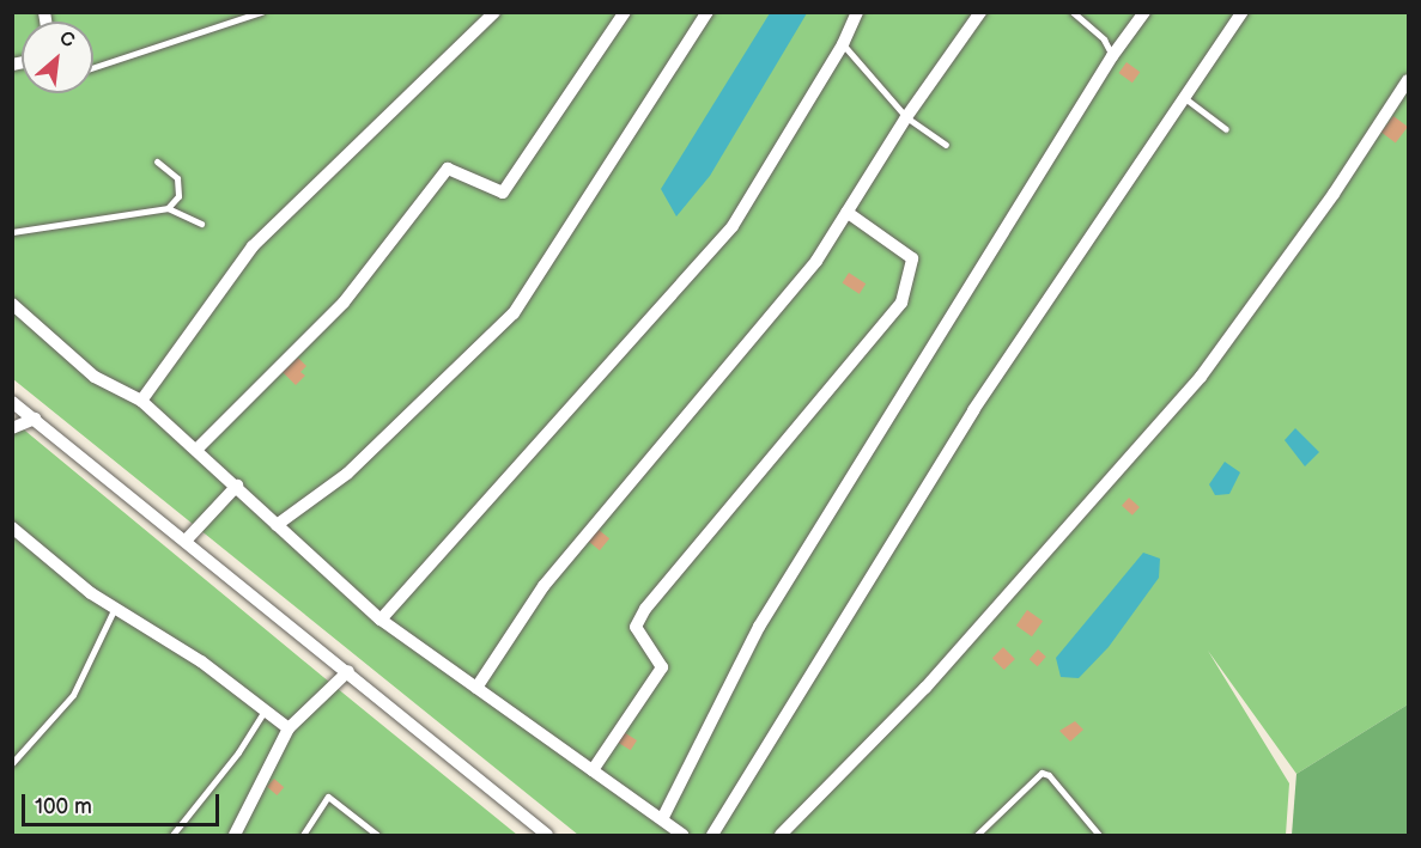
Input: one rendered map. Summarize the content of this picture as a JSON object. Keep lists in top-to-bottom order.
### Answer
{
  "scale_bar": "100 m",
  "north": "top right"
}
